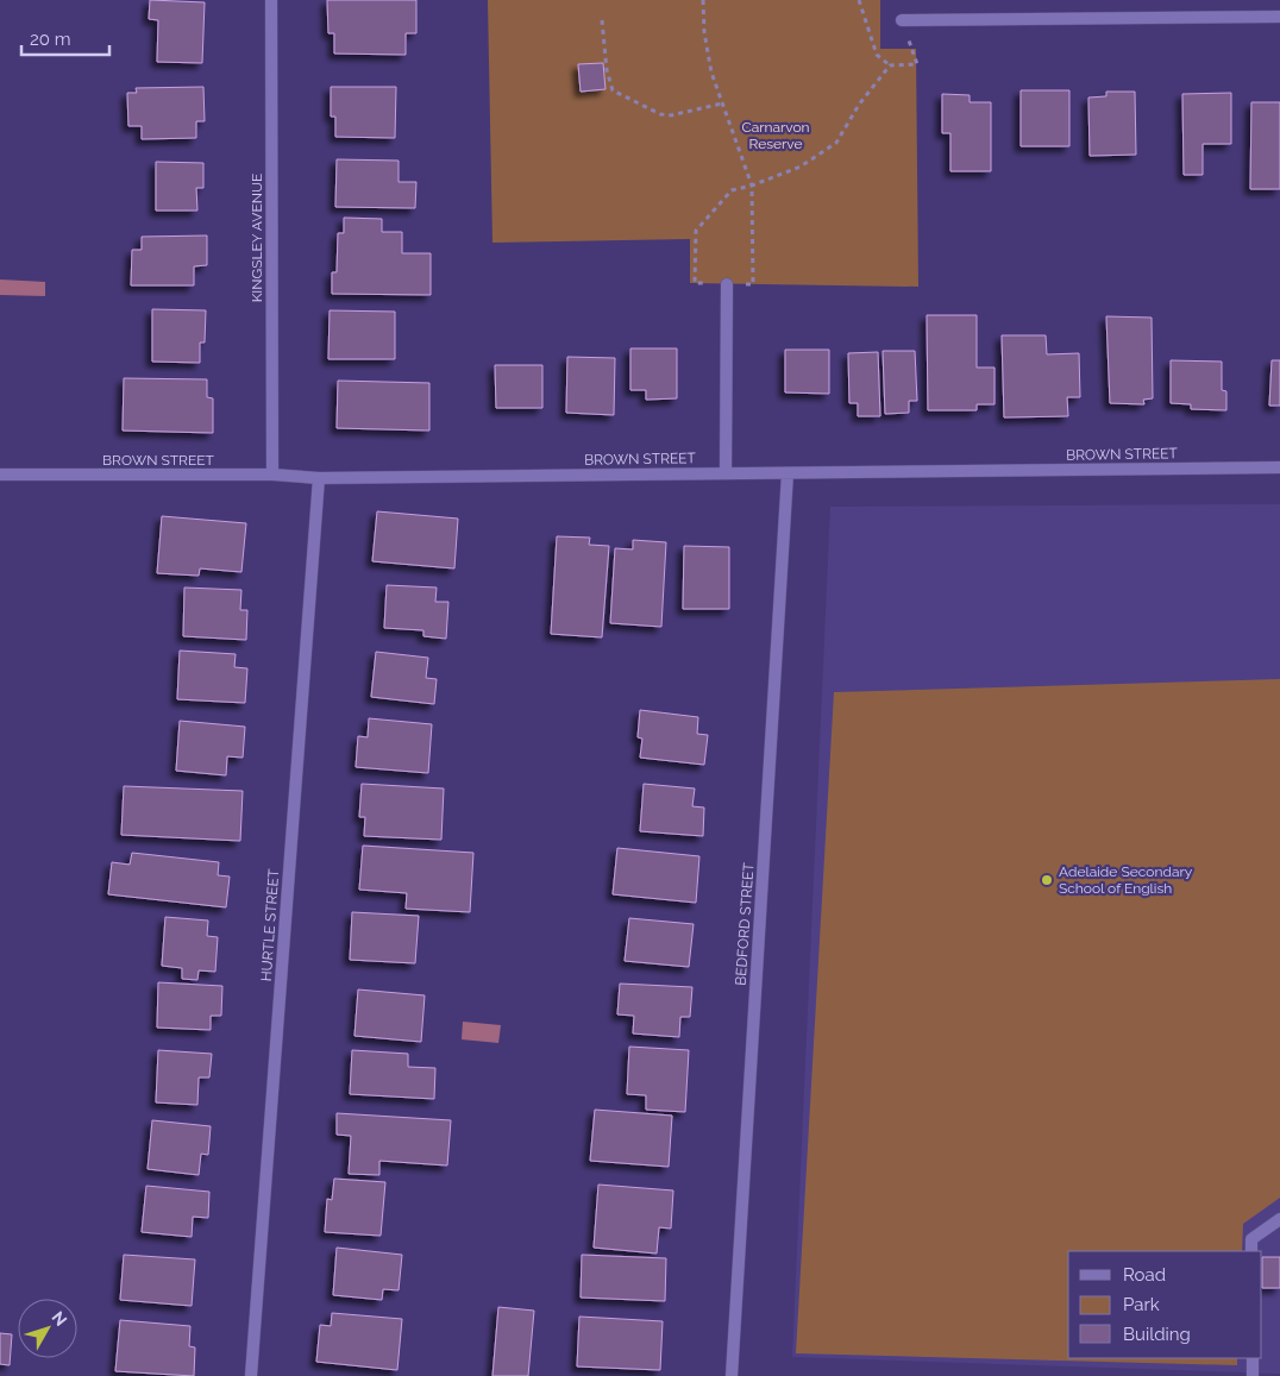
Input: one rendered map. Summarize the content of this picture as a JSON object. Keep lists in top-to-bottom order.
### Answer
{
  "streets": {
    "street": [
      "KINGSLEY AVENUE",
      "BROWN STREET",
      "BEDFORD STREET",
      "HURTLE STREET"
    ]
  },
  "crossings": [
    ["KINGSLEY AVENUE", "BROWN STREET"],
    ["BROWN STREET", "BEDFORD STREET"],
    ["BROWN STREET", "HURTLE STREET"]
  ],
  "parks": ["Carnarvon Reserve"],
  "places": ["Adelaide Secondary School of English"],
  "legend": ["Road", "Park", "Building"],
  "scale_bar": "20 m",
  "north": "top right"
}
